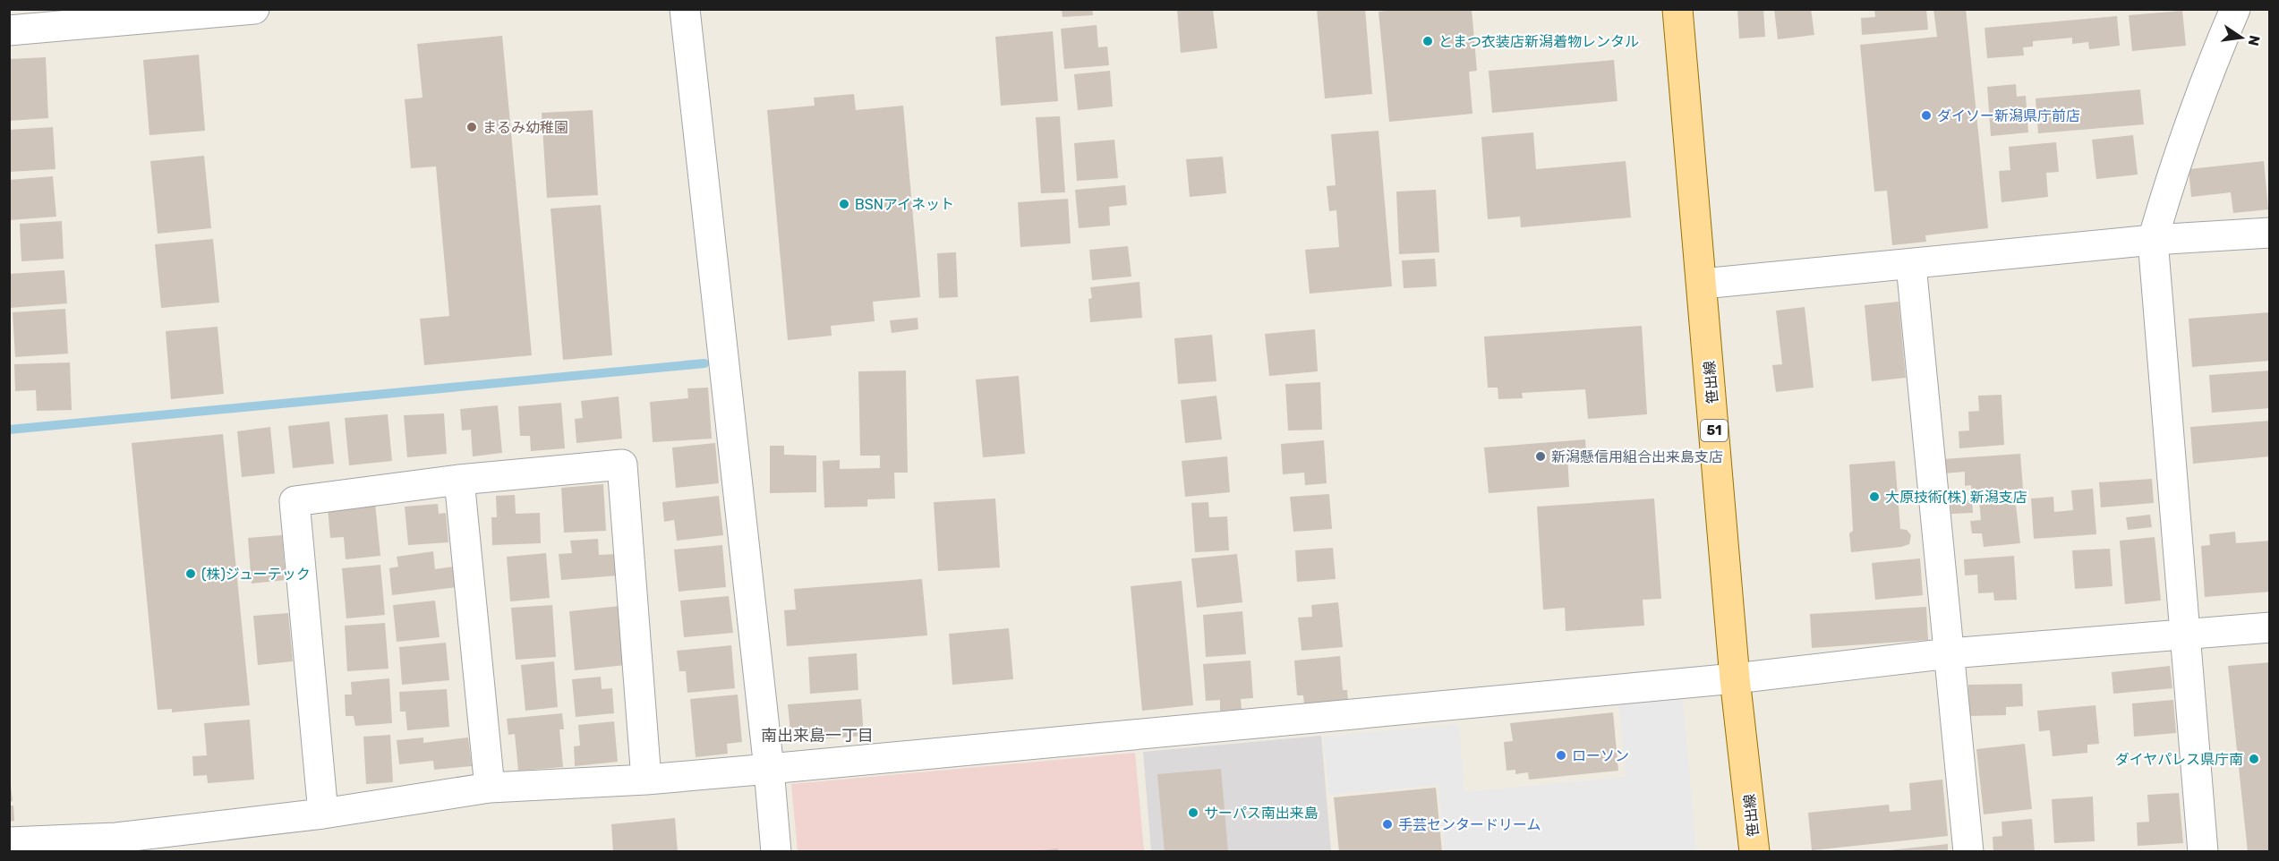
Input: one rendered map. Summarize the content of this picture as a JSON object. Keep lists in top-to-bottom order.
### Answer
{
  "streets": {
    "main road": ["笹出線", "51"]
  },
  "districts": ["南出来島一丁目"],
  "places": [
    "とまつ衣装店新潟着物レンタル",
    "ダイソー新潟県庁前店",
    "まるみ幼稚園",
    "BSNアイネット",
    "新潟懸信用組合出来島支店",
    "大原技術(株) 新潟支店",
    "(株)ジューテック",
    "ローソン",
    "ダイヤパレス県庁南",
    "サーパス南出来島",
    "手芸センタードリーム"
  ],
  "north": "right"
}
